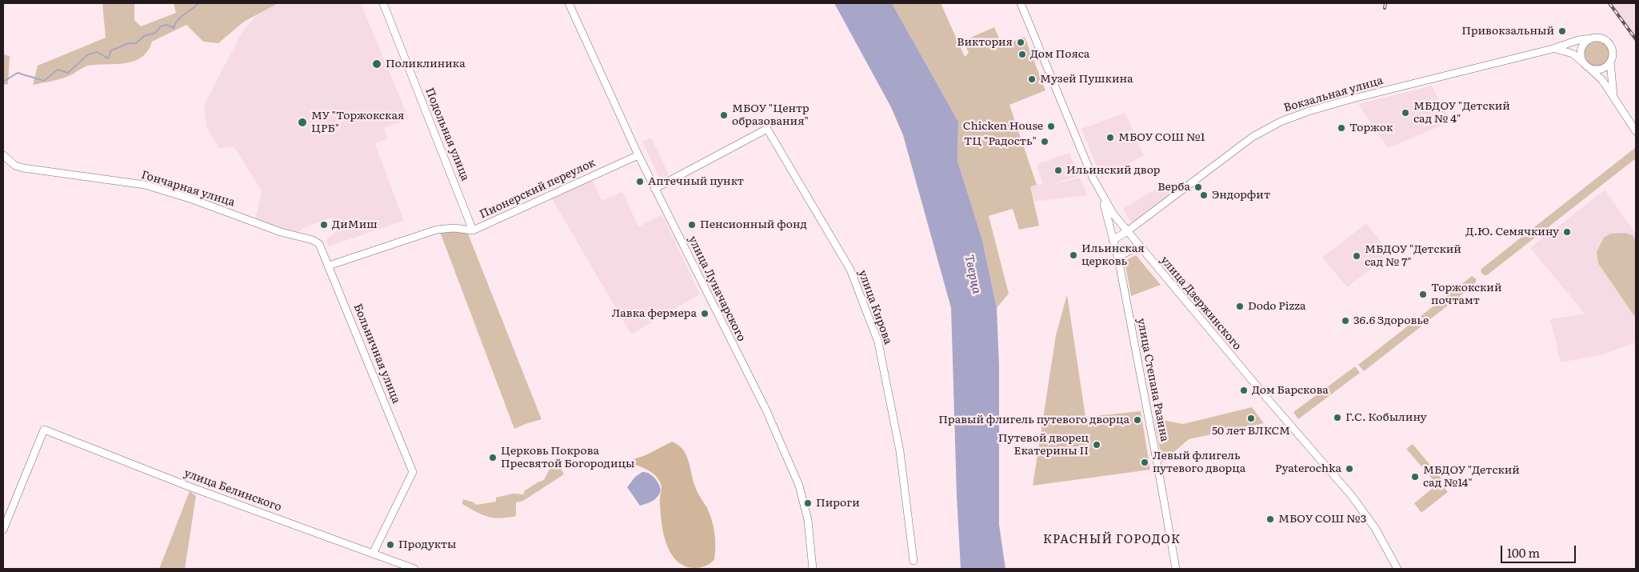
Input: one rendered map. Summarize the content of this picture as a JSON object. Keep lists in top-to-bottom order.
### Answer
{
  "streets": {
    "street": [
      "Вокзальная улица",
      "Подольная улица",
      "Гончарная улица",
      "Пионерский переулок",
      "улица Луначарского",
      "улица Дзержинского",
      "улица Кирова",
      "Больничная улица",
      "улица Степана Разина",
      "улица Белинского"
    ]
  },
  "crossings": [
    ["Вокзальная улица", "улица Дзержинского"],
    ["Вокзальная улица", "улица Степана Разина"],
    ["Подольная улица", "Пионерский переулок"],
    ["Гончарная улица", "Больничная улица"],
    ["Пионерский переулок", "улица Луначарского"],
    ["Пионерский переулок", "Больничная улица"],
    ["улица Луначарского", "улица Кирова"],
    ["улица Дзержинского", "улица Степана Разина"],
    ["Больничная улица", "улица Белинского"]
  ],
  "districts": ["КРАСНЫЙ ГОРОДОК"],
  "water": ["Тверца"],
  "places": [
    "Привокзальный",
    "Виктория",
    "Дом Пояса",
    "Поликлиника",
    "Музей Пушкина",
    "МБДОУ \"Детский сад № 4\"",
    "МБОУ \"Центр образования\"",
    "МУ \"Торжокская ЦРБ\"",
    "Chicken House",
    "Торжок",
    "МБОУ СОШ №1",
    "ТЦ \"Радость\"",
    "Ильинский двор",
    "Аптечный пункт",
    "Верба",
    "Эндорфит",
    "ДиМиш",
    "Пенсионный фонд",
    "Д.Ю. Семячкину",
    "Ильинская церковь",
    "МБДОУ \"Детский сад № 7\"",
    "Торжокский почтамт",
    "Dodo Pizza",
    "Лавка фермера",
    "36.6 Здоровье",
    "Дом Барскова",
    "Г.С. Кобылину",
    "50 лет ВЛКСМ",
    "Правый флигель путевого дворца",
    "Путевой дворец Екатерины II",
    "Церковь Покрова Пресвятой Богородицы",
    "Левый флигель путевого дворца",
    "Pyaterochka",
    "МБДОУ \"Детский сад №14\"",
    "Пироги",
    "МБОУ СОШ №3",
    "Продукты"
  ],
  "scale_bar": "100 m"
}
